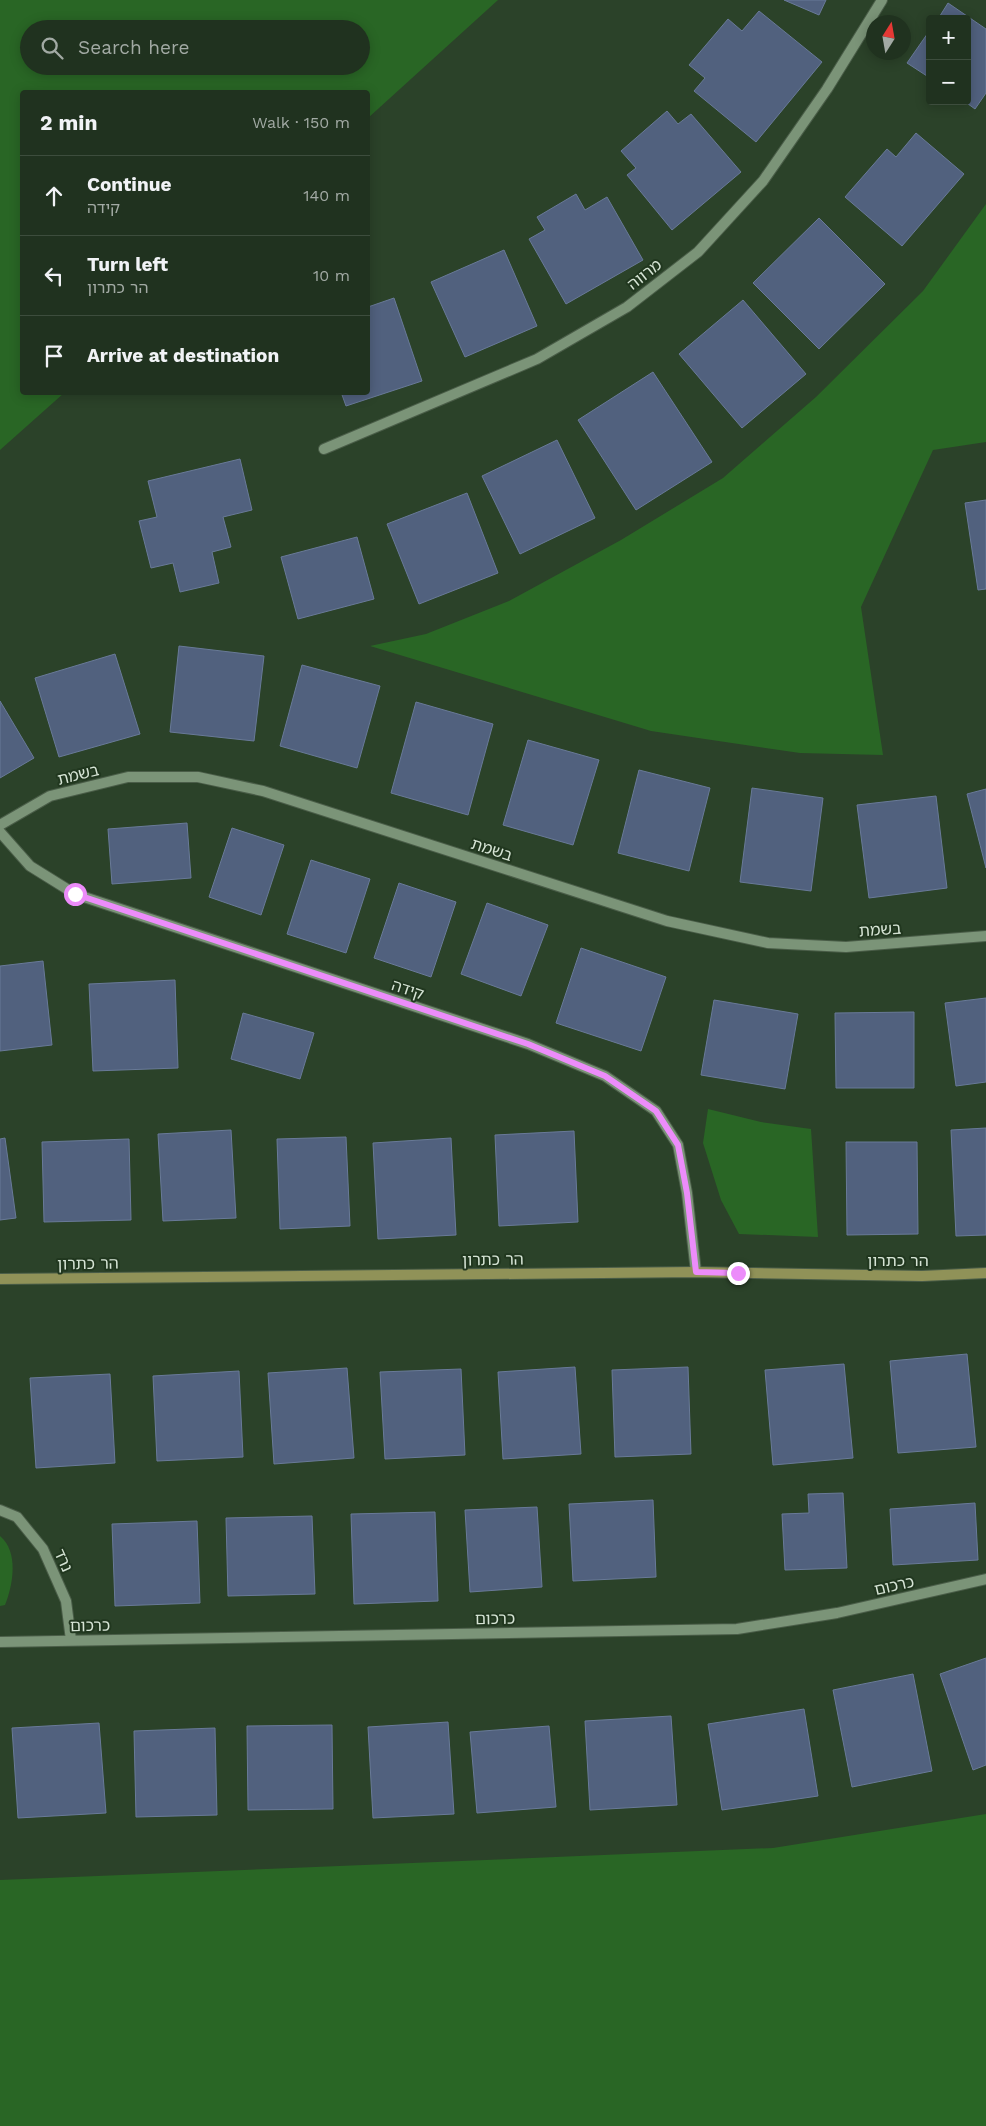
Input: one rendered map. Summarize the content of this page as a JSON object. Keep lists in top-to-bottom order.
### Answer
{
  "streets": {
    "street": [
      "מרווה",
      "בשמת",
      "קידה",
      "הר כתרון",
      "נרד",
      "כרכום"
    ]
  },
  "crossings": [
    ["קידה", "הר כתרון"],
    ["נרד", "כרכום"]
  ],
  "north": "top",
  "page": {
    "map_buttons": ["+", "−"],
    "search": "Search here",
    "heading": ["2 min", "Walk · 150 m"],
    "list": [
      ["Continue", "קידה", "140 m"],
      ["Turn left", "הר כתרון", "10 m"],
      "Arrive at destination"
    ]
  }
}
